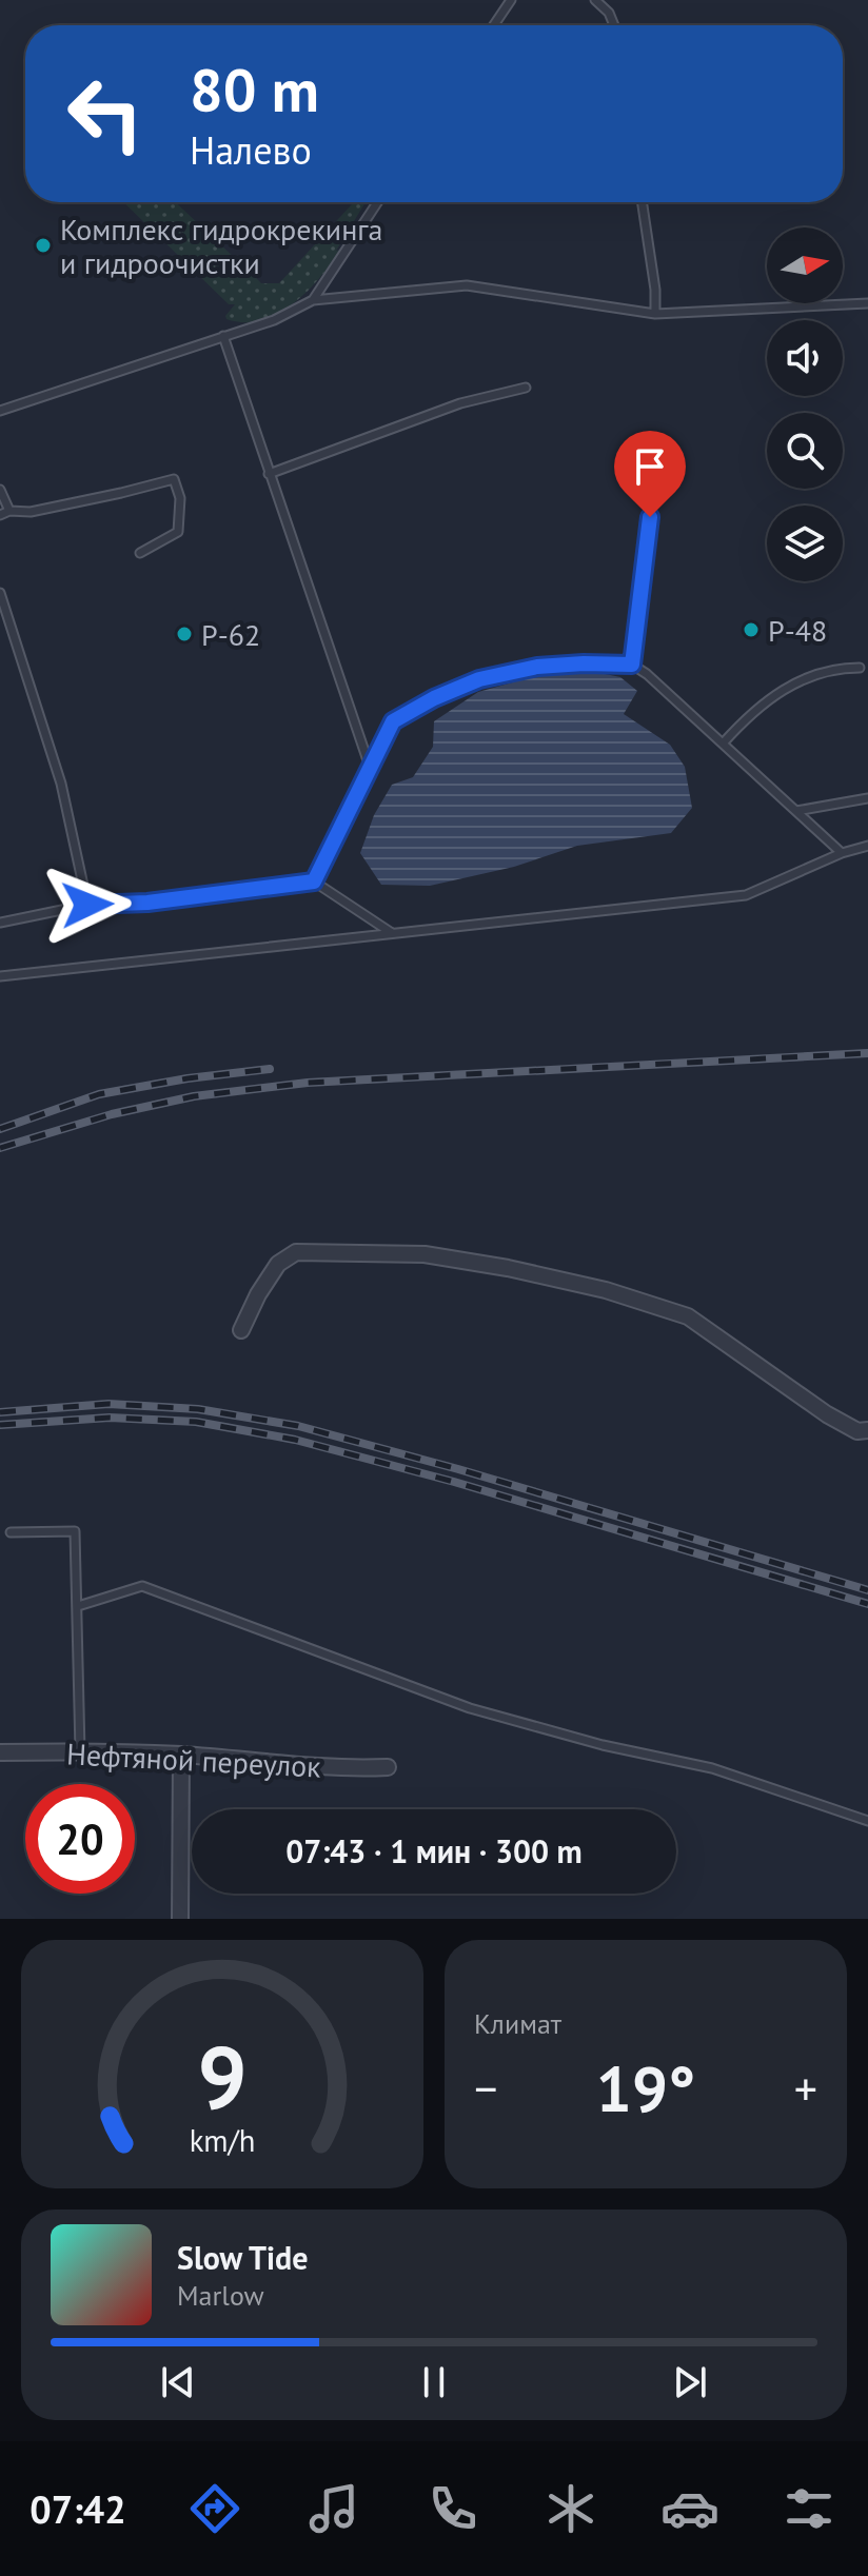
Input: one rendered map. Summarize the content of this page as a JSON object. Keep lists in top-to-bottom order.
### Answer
{
  "streets": {
    "street": ["Нефтяной переулок"]
  },
  "places": ["Комплекс гидрокрекинга и гидроочистки", "Р-48", "Р-62"],
  "north": "right",
  "page": {
    "turn": ["80 m", "Налево"],
    "limit": "20",
    "trip": "07:43 · 1 мин · 300 m",
    "tile": "Климат",
    "heat": ["−", "19°", "+"],
    "song": ["Slow Tide", "Marlow"],
    "tabs": "07:42",
    "gauge": ["9", "km/h"]
  }
}
